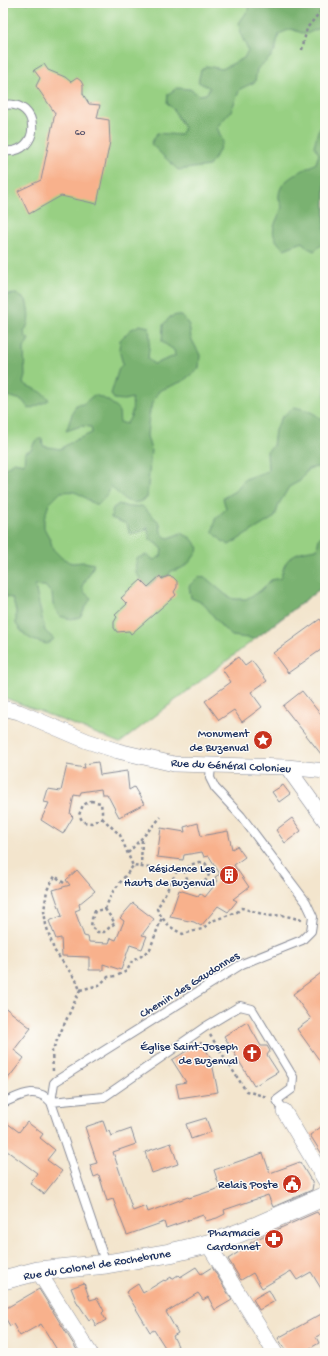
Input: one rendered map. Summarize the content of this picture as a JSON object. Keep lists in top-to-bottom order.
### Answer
{
  "streets": {
    "street": ["Rue du Général Colonieu", "Rue du Colonel de Rochebrune"],
    "lane": ["Chemin des Gaudonnes"]
  },
  "places": {
    "place": ["Monument de Buzenval"],
    "building": ["Résidence Les Hauts de Buzenval"],
    "church": ["Église Saint-Joseph de Buzenval"],
    "public building": ["Relais Poste"],
    "pharmacy": ["Pharmacie Cardonnet"]
  },
  "house_numbers": ["60"]
}
